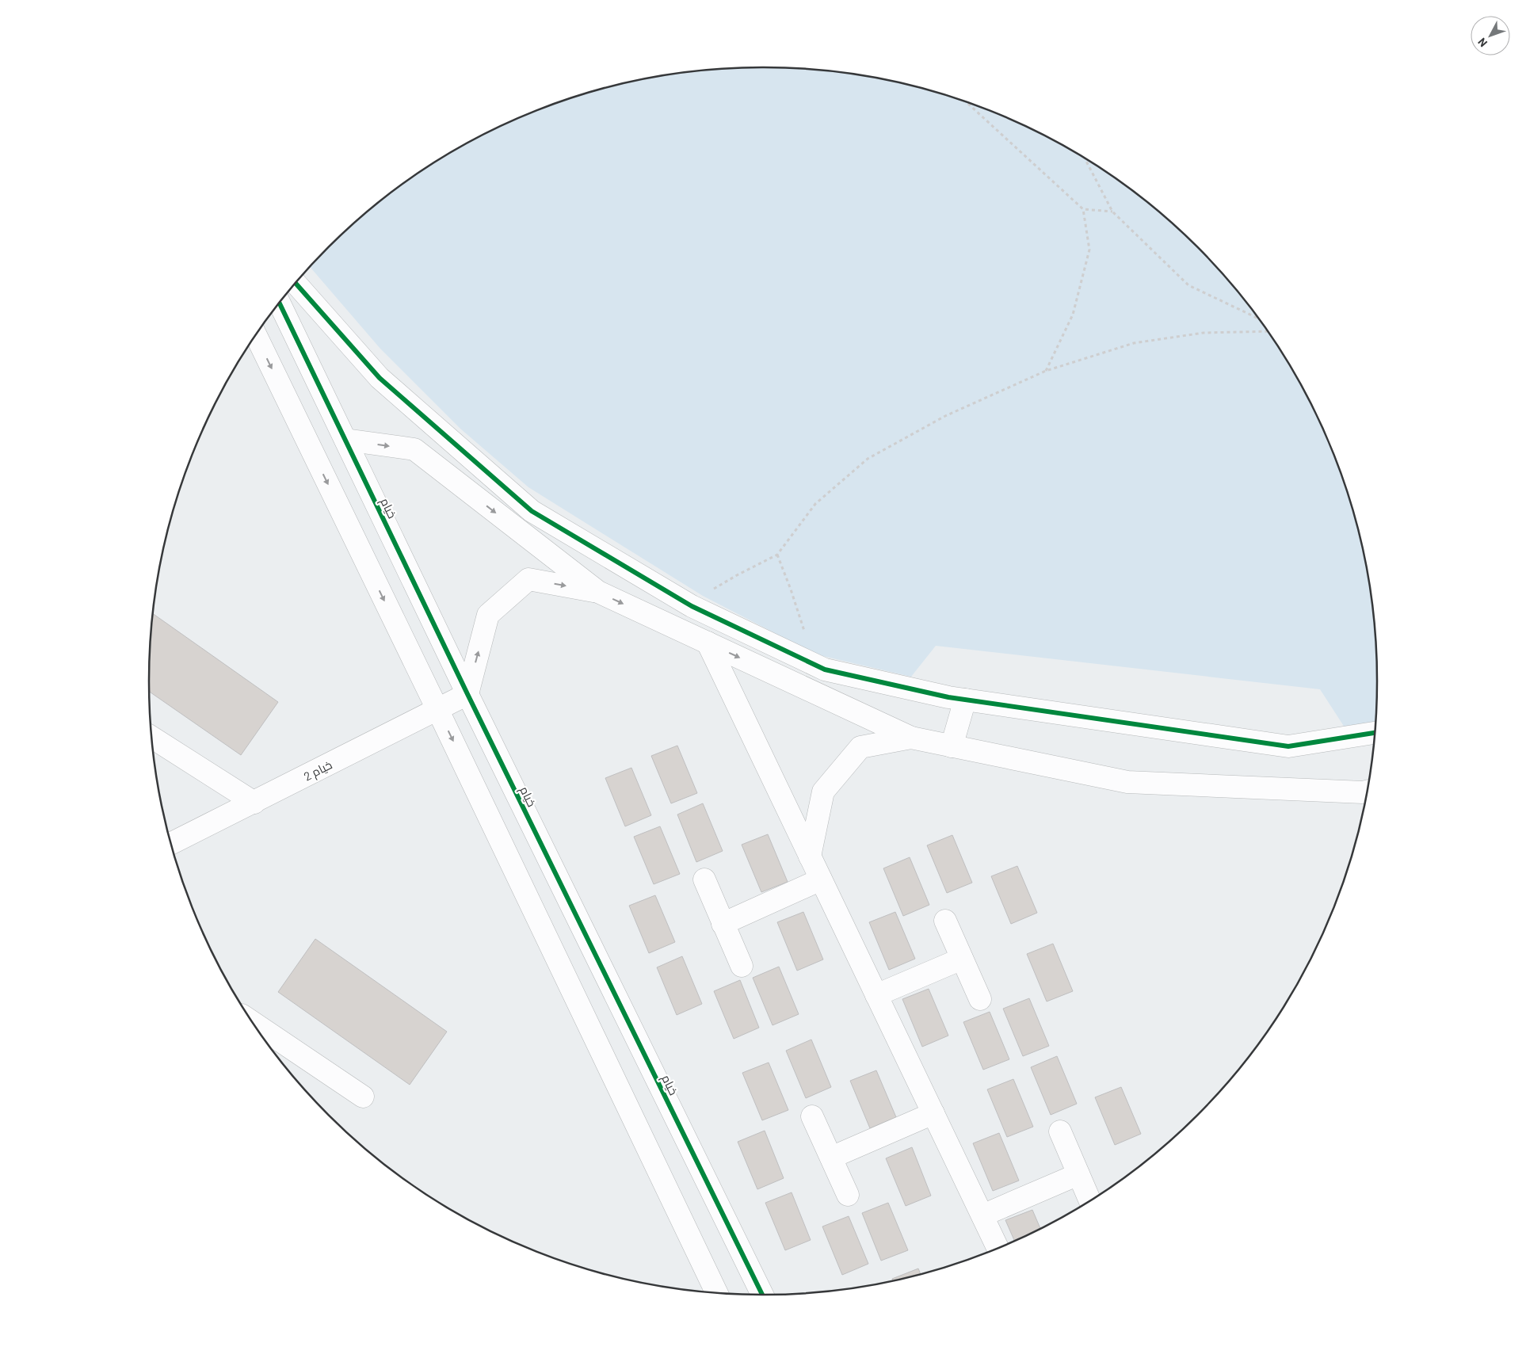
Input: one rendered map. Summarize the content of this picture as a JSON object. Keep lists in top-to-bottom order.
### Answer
{
  "streets": {
    "street": ["خیام", "خیام 2"]
  },
  "crossings": [
    ["خیام", "خیام 2"]
  ],
  "north": "bottom left"
}
